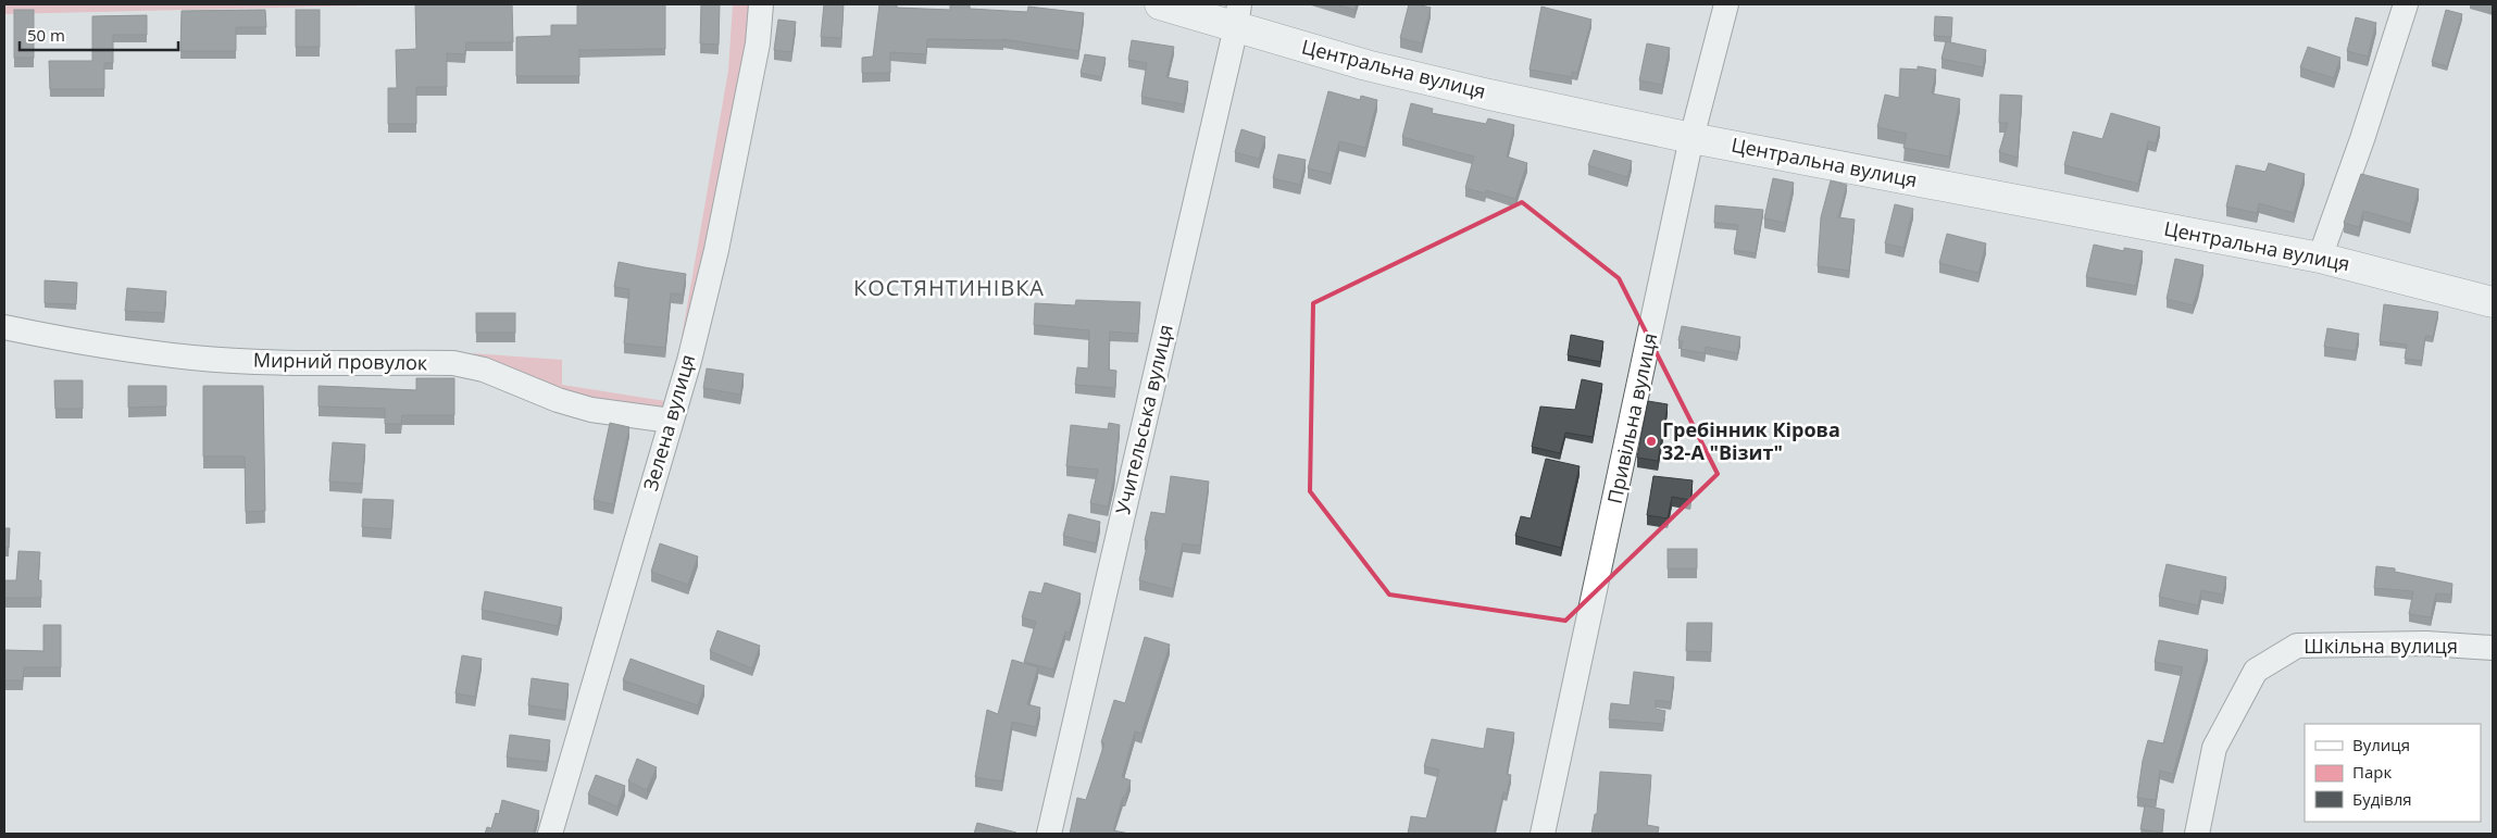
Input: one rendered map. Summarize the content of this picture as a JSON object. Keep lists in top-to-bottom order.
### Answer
{
  "streets": {
    "street": [
      "Центральна вулиця",
      "Мирний провулок",
      "Привільна вулиця",
      "Учительська вулиця",
      "Зелена вулиця",
      "Шкільна вулиця"
    ]
  },
  "crossings": [
    ["Центральна вулиця", "Привільна вулиця"],
    ["Центральна вулиця", "Учительська вулиця"],
    ["Мирний провулок", "Зелена вулиця"]
  ],
  "districts": ["КОСТЯНТИНІВКА"],
  "places": ["Гребінник Кірова 32-А \"Візит\""],
  "legend": ["Вулиця", "Парк", "Будівля"],
  "scale_bar": "50 m"
}
